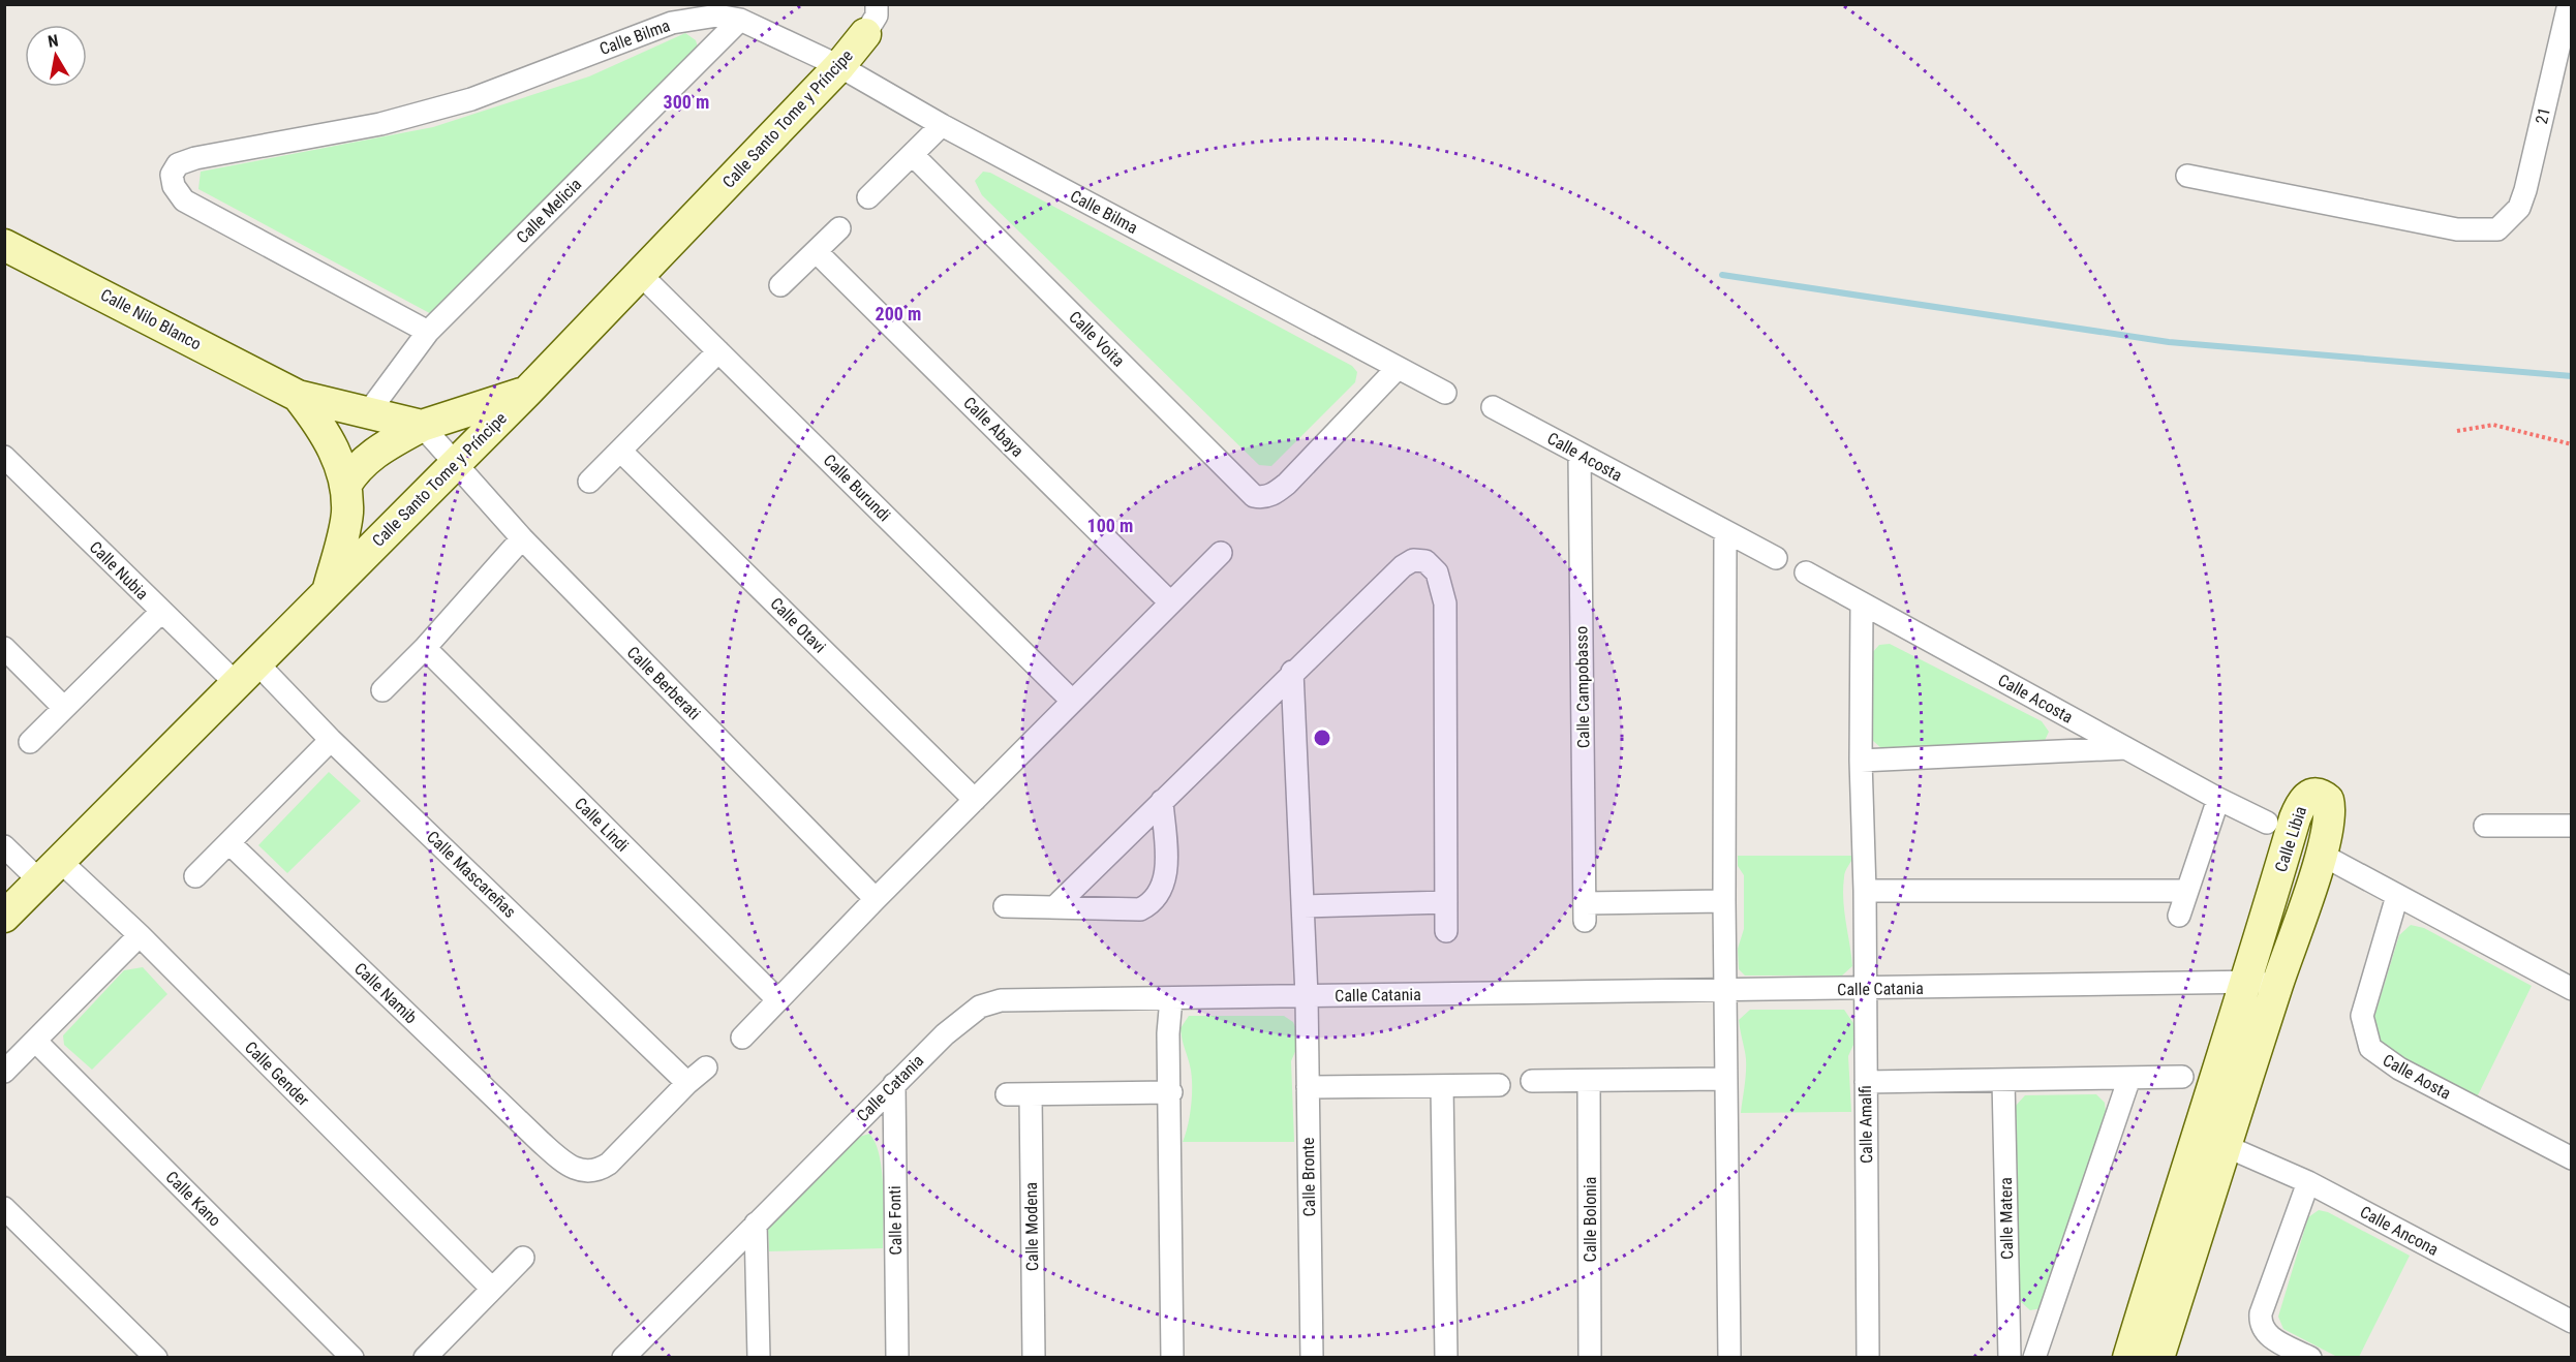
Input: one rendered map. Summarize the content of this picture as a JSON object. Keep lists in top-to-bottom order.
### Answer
{
  "streets": {
    "street": [
      "Calle Bilma",
      "21",
      "Calle Santo Tome y Príncipe",
      "Calle Melicia",
      "Calle Nilo Blanco",
      "Calle Voita",
      "Calle Abaya",
      "Calle Acosta",
      "Calle Burundi",
      "Calle Nubia",
      "Calle Otavi",
      "Calle Berberati",
      "Calle Campobasso",
      "Calle Lindi",
      "Calle Libia",
      "Calle Mascareñas",
      "Calle Catania",
      "Calle Namib",
      "Calle Gender",
      "Calle Aosta",
      "Calle Amalfi",
      "Calle Bronte",
      "Calle Kano",
      "Calle Matera",
      "Calle Bolonia",
      "Calle Fonti",
      "Calle Modena",
      "Calle Ancona"
    ]
  },
  "crossings": [
    ["Calle Bilma", "Calle Santo Tome y Príncipe"],
    ["Calle Bilma", "Calle Melicia"],
    ["Calle Bilma", "Calle Voita"],
    ["Calle Santo Tome y Príncipe", "Calle Burundi"],
    ["Calle Santo Tome y Príncipe", "Calle Nubia"],
    ["Calle Santo Tome y Príncipe", "Calle Berberati"],
    ["Calle Santo Tome y Príncipe", "Calle Mascareñas"],
    ["Calle Santo Tome y Príncipe", "Calle Gender"],
    ["Calle Melicia", "Calle Nilo Blanco"],
    ["Calle Nilo Blanco", "Calle Berberati"],
    ["Calle Acosta", "Calle Campobasso"],
    ["Calle Acosta", "Calle Amalfi"],
    ["Calle Nubia", "Calle Mascareñas"],
    ["Calle Libia", "Calle Catania"],
    ["Calle Libia", "Calle Ancona"],
    ["Calle Mascareñas", "Calle Namib"],
    ["Calle Catania", "Calle Amalfi"],
    ["Calle Catania", "Calle Bronte"],
    ["Calle Catania", "Calle Fonti"]
  ],
  "north": "top",
  "rings": ["300 m", "200 m", "100 m"]
}
